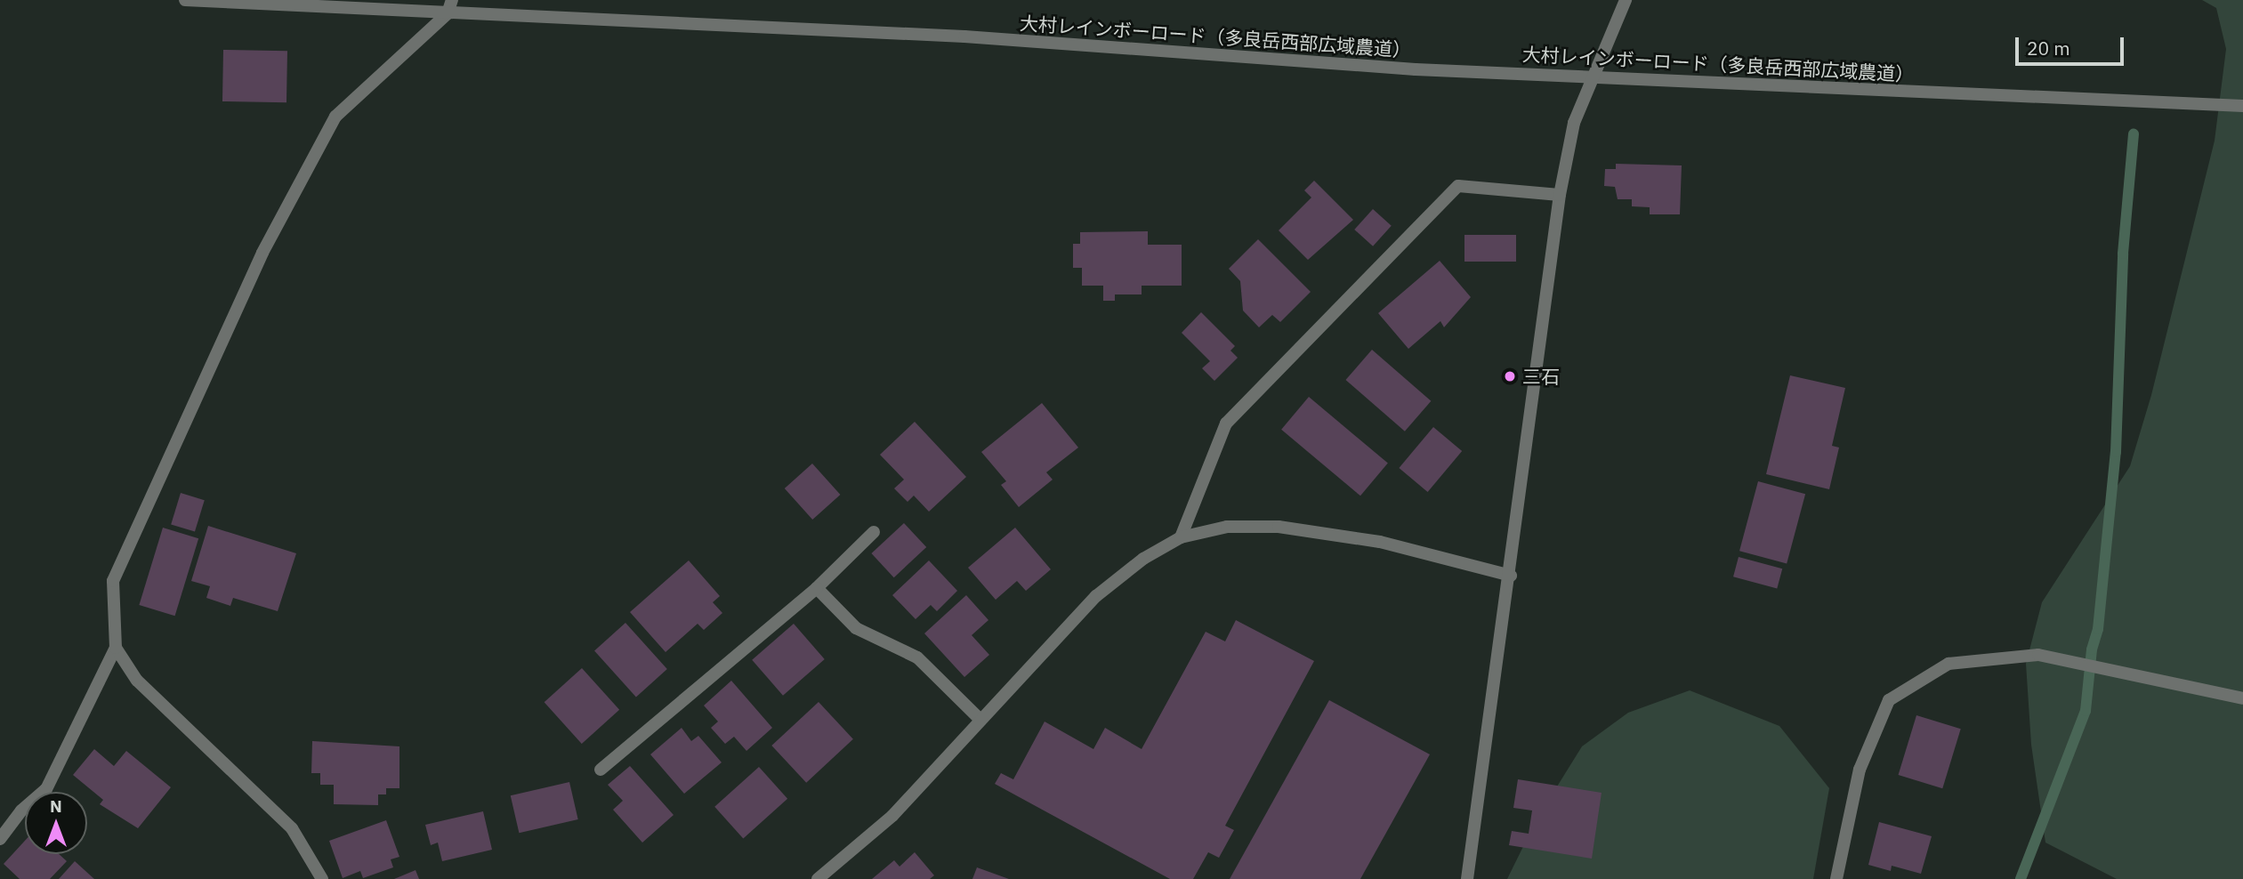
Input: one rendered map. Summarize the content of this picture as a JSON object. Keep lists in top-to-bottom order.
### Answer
{
  "streets": {
    "street": ["大村レインボーロード（多良岳西部広域農道）"]
  },
  "places": ["三石"],
  "scale_bar": "20 m",
  "north": "top"
}
